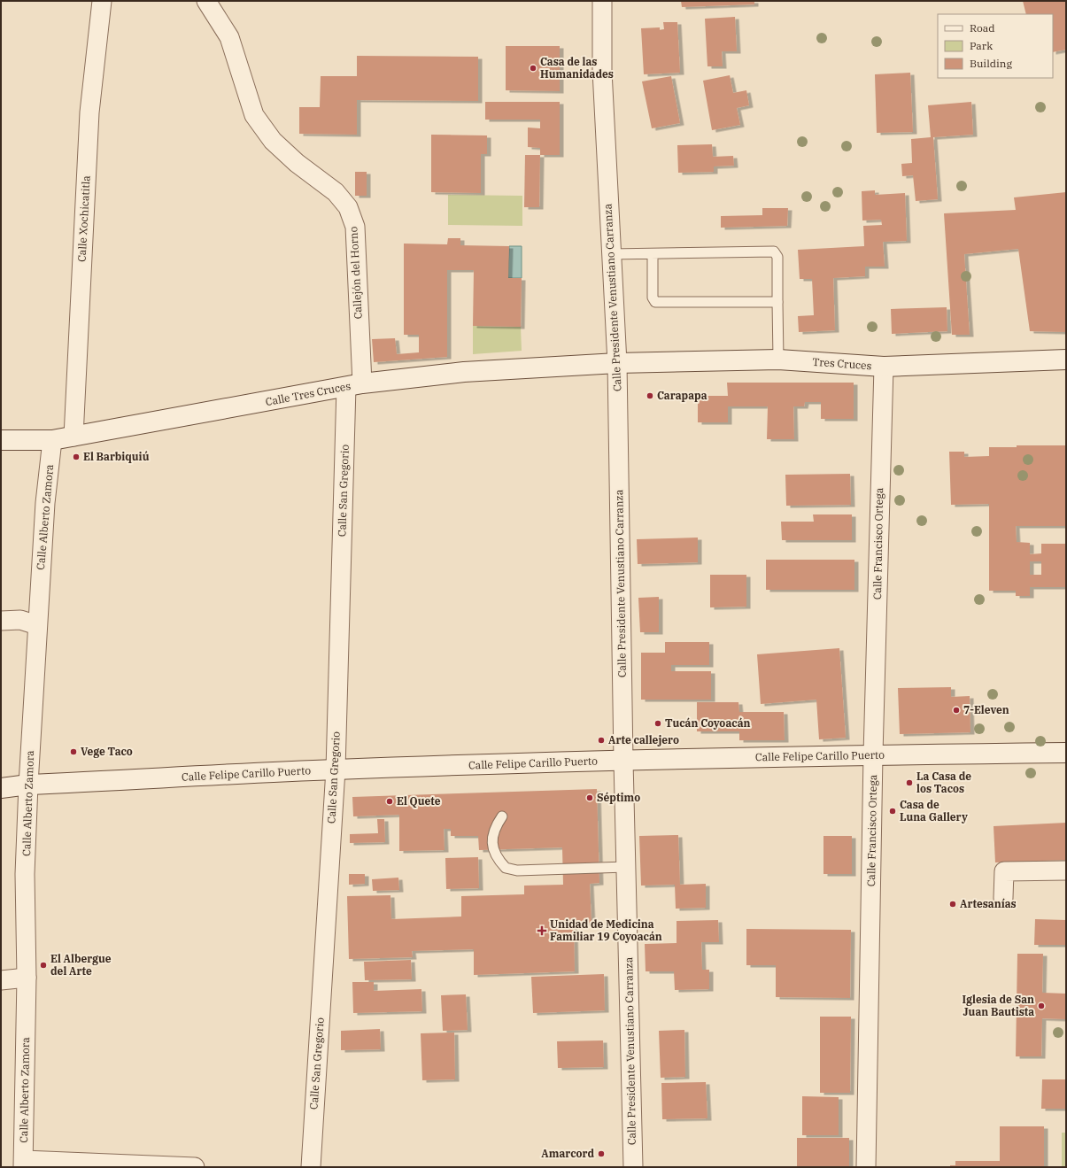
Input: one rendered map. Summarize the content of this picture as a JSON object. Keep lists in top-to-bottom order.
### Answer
{
  "streets": {
    "street": [
      "Calle Xochicatitla",
      "Callejón del Horno",
      "Calle Presidente Venustiano Carranza",
      "Tres Cruces",
      "Calle Tres Cruces",
      "Calle San Gregorio",
      "Calle Alberto Zamora",
      "Calle Francisco Ortega",
      "Calle Felipe Carillo Puerto"
    ]
  },
  "crossings": [
    ["Calle Xochicatitla", "Calle Tres Cruces"],
    ["Callejón del Horno", "Calle Tres Cruces"],
    ["Callejón del Horno", "Calle San Gregorio"],
    ["Calle Presidente Venustiano Carranza", "Tres Cruces"],
    ["Calle Presidente Venustiano Carranza", "Calle Tres Cruces"],
    ["Calle Presidente Venustiano Carranza", "Calle Felipe Carillo Puerto"],
    ["Tres Cruces", "Calle Tres Cruces"],
    ["Tres Cruces", "Calle Francisco Ortega"],
    ["Calle Tres Cruces", "Calle San Gregorio"],
    ["Calle Tres Cruces", "Calle Alberto Zamora"],
    ["Calle San Gregorio", "Calle Felipe Carillo Puerto"],
    ["Calle Alberto Zamora", "Calle Felipe Carillo Puerto"],
    ["Calle Francisco Ortega", "Calle Felipe Carillo Puerto"]
  ],
  "places": {
    "other": [
      "Casa de las Humanidades",
      "Carapapa",
      "El Barbiquiú",
      "7-Eleven",
      "Tucán Coyoacán",
      "Arte callejero",
      "Vege Taco",
      "La Casa de los Tacos",
      "Séptimo",
      "El Quete",
      "Casa de Luna Gallery",
      "Artesanías",
      "El Albergue del Arte",
      "Iglesia de San Juan Bautista",
      "Amarcord"
    ],
    "health": ["Unidad de Medicina Familiar 19 Coyoacán"]
  },
  "legend": ["Road", "Park", "Building"]
}
